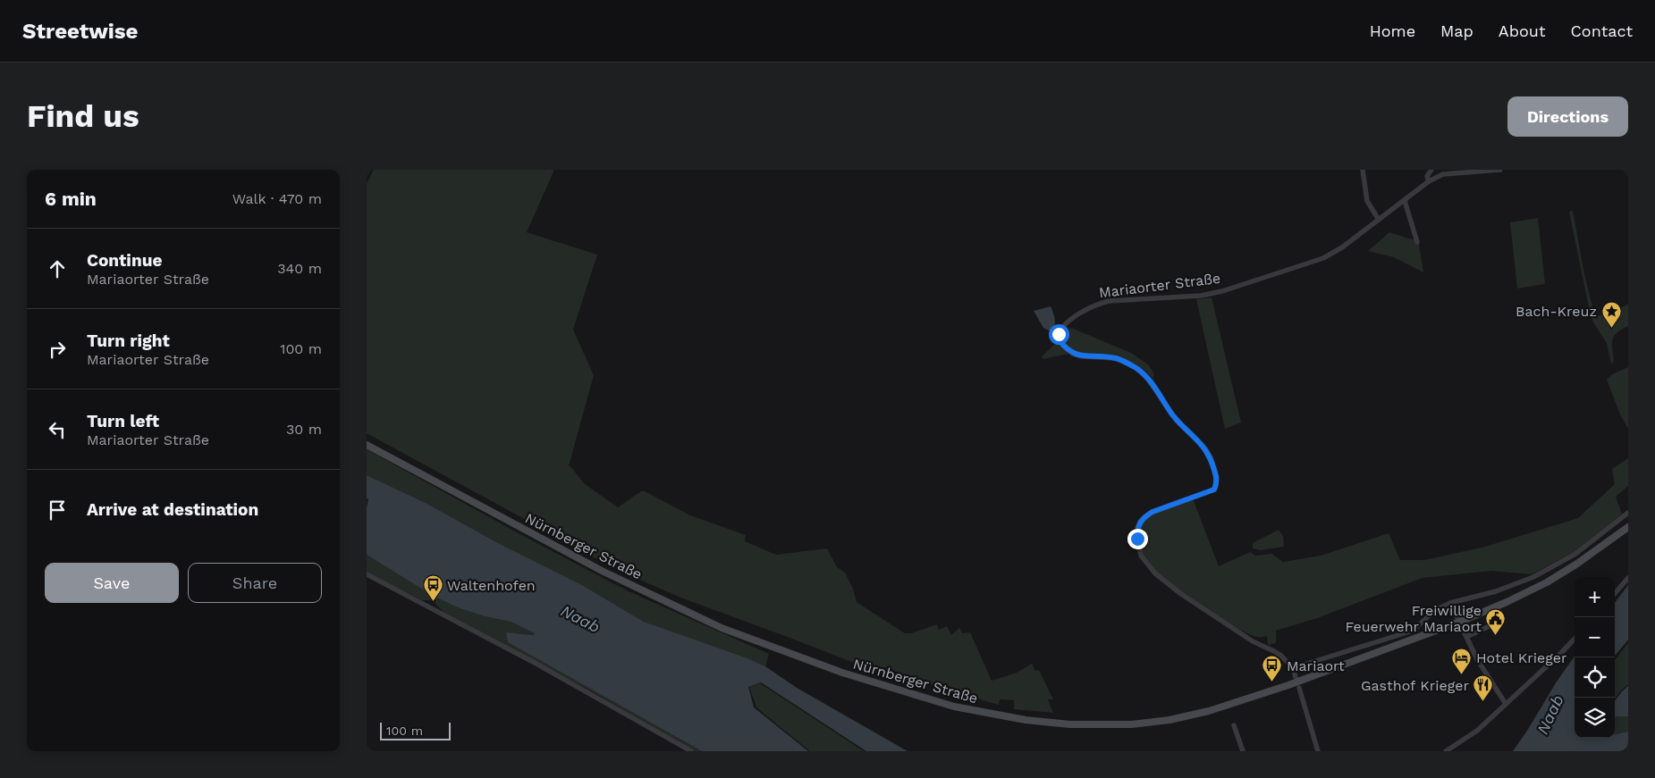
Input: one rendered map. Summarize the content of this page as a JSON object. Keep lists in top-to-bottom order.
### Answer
{
  "streets": {
    "main road": ["Nürnberger Straße"],
    "street": ["Mariaorter Straße"]
  },
  "water": ["Naab"],
  "places": {
    "place": ["Bach-Kreuz"],
    "bus stop": ["Waltenhofen", "Mariaort"],
    "public building": ["Freiwillige Feuerwehr Mariaort"],
    "hotel": ["Hotel Krieger"],
    "restaurant": ["Gasthof Krieger"]
  },
  "scale_bar": "100 m",
  "page": {
    "header": "Streetwise",
    "nav": [
      "Home",
      "Map",
      "About",
      "Contact"
    ],
    "buttons": [
      "Directions",
      ["Save", "Share"]
    ],
    "title": "Find us",
    "heading": ["6 min", "Walk · 470 m"],
    "list": [
      ["Continue", "Mariaorter Straße", "340 m"],
      ["Turn right", "Mariaorter Straße", "100 m"],
      ["Turn left", "Mariaorter Straße", "30 m"],
      "Arrive at destination"
    ],
    "map_buttons": ["+", "−"],
    "scale": "100 m"
  }
}
